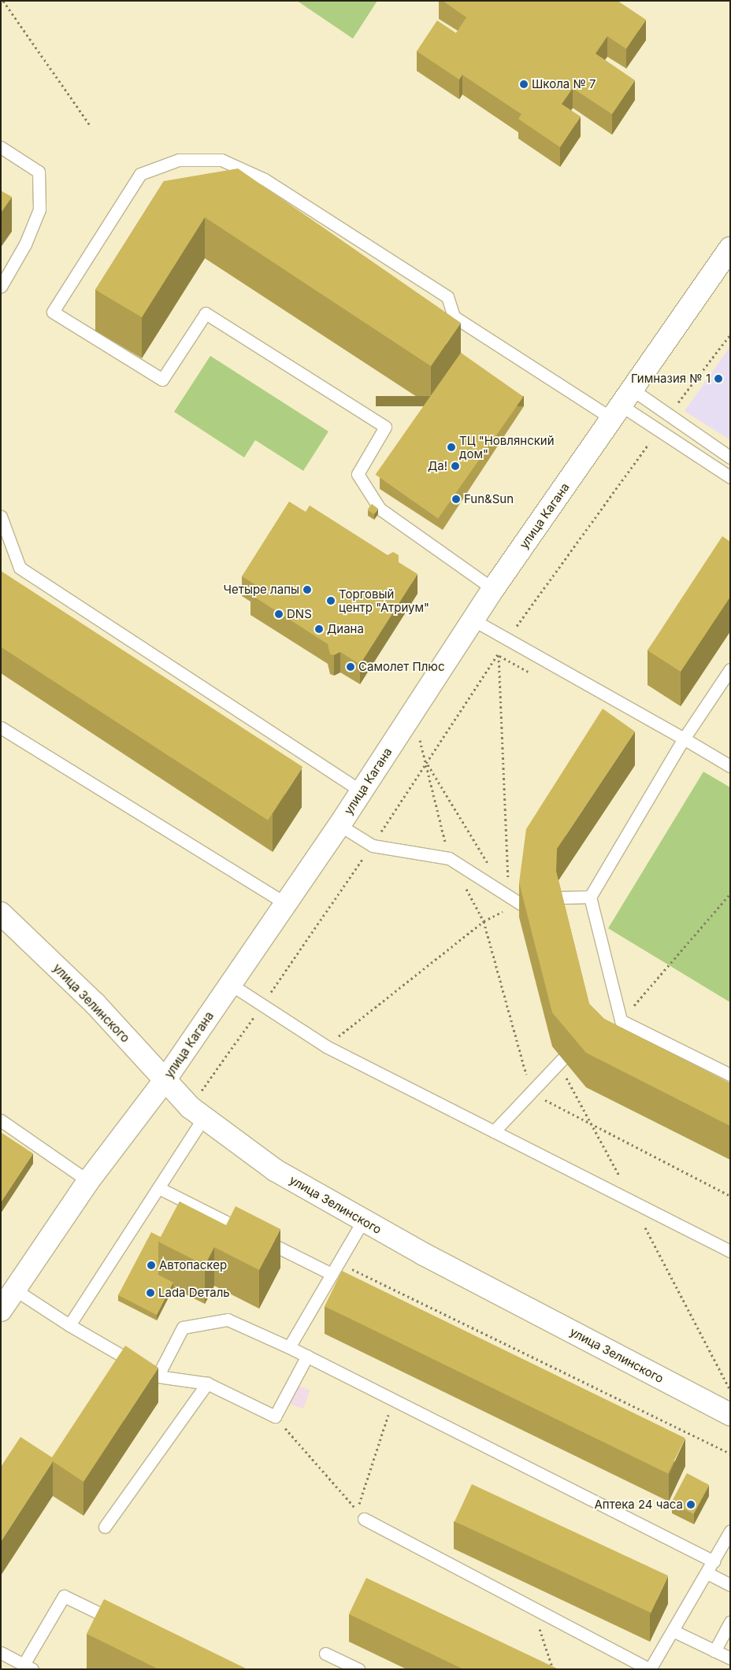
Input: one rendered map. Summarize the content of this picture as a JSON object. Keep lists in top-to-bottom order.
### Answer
{
  "streets": {
    "street": ["улица Кагана", "улица Зелинского"]
  },
  "crossings": [
    ["улица Кагана", "улица Зелинского"]
  ],
  "places": [
    "Школа № 7",
    "Гимназия № 1",
    "ТЦ \"Новлянский дом\"",
    "Да!",
    "Fun&Sun",
    "Четыре лапы",
    "Торговый центр \"Атриум\"",
    "DNS",
    "Диана",
    "Самолет Плюс",
    "Автопаскер",
    "Lada Dеталь",
    "Аптека 24 часа"
  ]
}
